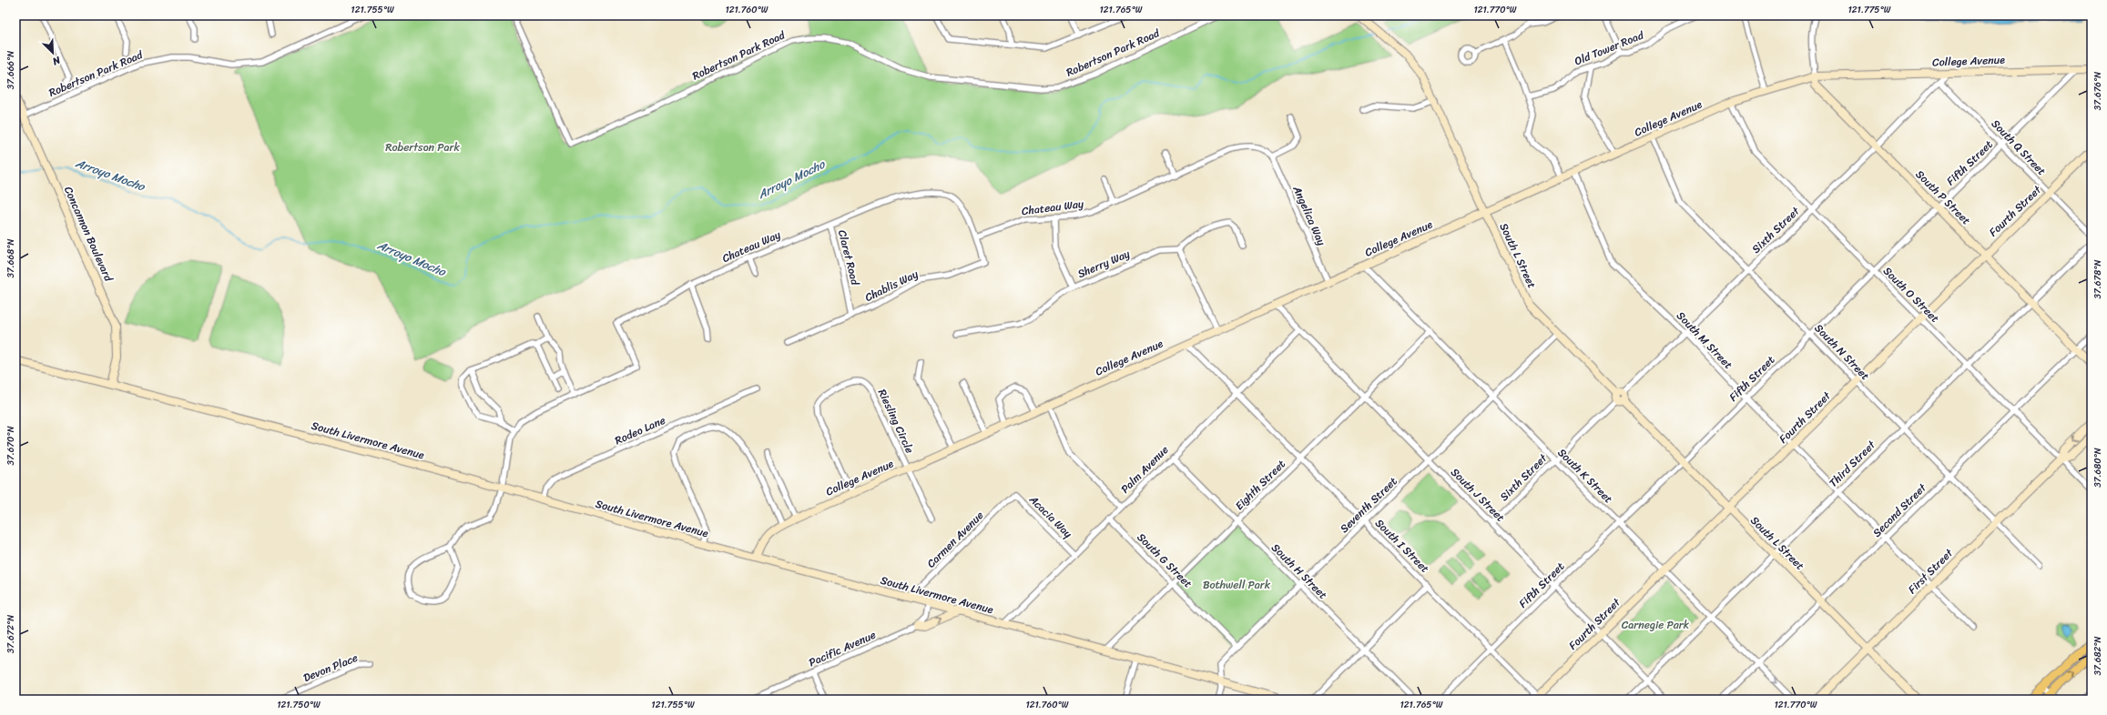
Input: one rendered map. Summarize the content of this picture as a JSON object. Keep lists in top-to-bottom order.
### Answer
{
  "streets": {
    "main road": [
      "College Avenue",
      "South P Street",
      "Fourth Street",
      "Concannon Boulevard",
      "South L Street",
      "South Livermore Avenue",
      "First Street"
    ],
    "street": [
      "Old Tower Road",
      "Robertson Park Road",
      "South Q Street",
      "Fifth Street",
      "Chateau Way",
      "Angelica Way",
      "Sixth Street",
      "Claret Road",
      "Sherry Way",
      "Chablis Way",
      "South O Street",
      "South M Street",
      "South N Street",
      "Riesling Circle",
      "Rodeo Lane",
      "Third Street",
      "Palm Avenue",
      "South K Street",
      "Eighth Street",
      "South J Street",
      "Seventh Street",
      "Second Street",
      "Acacia Way",
      "Carmen Avenue",
      "South I Street",
      "South G Street",
      "South H Street",
      "Pacific Avenue",
      "Devon Place"
    ]
  },
  "crossings": [
    ["Robertson Park Road", "Concannon Boulevard"],
    ["College Avenue", "Fifth Street"],
    ["College Avenue", "South P Street"],
    ["College Avenue", "Angelica Way"],
    ["College Avenue", "South L Street"],
    ["College Avenue", "South O Street"],
    ["College Avenue", "South M Street"],
    ["College Avenue", "South N Street"],
    ["College Avenue", "Riesling Circle"],
    ["College Avenue", "South Livermore Avenue"],
    ["College Avenue", "South K Street"],
    ["College Avenue", "South J Street"],
    ["College Avenue", "South I Street"],
    ["South Q Street", "Fifth Street"],
    ["South Q Street", "Fourth Street"],
    ["South Q Street", "Sixth Street"],
    ["Fifth Street", "South P Street"],
    ["Fifth Street", "South L Street"],
    ["Fifth Street", "South O Street"],
    ["Fifth Street", "South M Street"],
    ["Fifth Street", "South N Street"],
    ["Fifth Street", "South K Street"],
    ["Fifth Street", "South J Street"],
    ["Fifth Street", "South I Street"],
    ["South P Street", "Fourth Street"],
    ["South P Street", "Sixth Street"],
    ["South P Street", "Third Street"],
    ["South P Street", "Second Street"],
    ["Chateau Way", "Angelica Way"],
    ["Chateau Way", "Claret Road"],
    ["Chateau Way", "Chablis Way"],
    ["Chateau Way", "South Livermore Avenue"],
    ["Fourth Street", "South L Street"],
    ["Fourth Street", "South O Street"],
    ["Fourth Street", "South M Street"],
    ["Fourth Street", "South N Street"],
    ["Fourth Street", "South K Street"],
    ["Fourth Street", "South J Street"],
    ["Fourth Street", "South I Street"],
    ["Sixth Street", "South L Street"],
    ["Sixth Street", "South O Street"],
    ["Sixth Street", "South M Street"],
    ["Sixth Street", "South N Street"],
    ["Sixth Street", "South K Street"],
    ["Sixth Street", "South J Street"],
    ["Concannon Boulevard", "South Livermore Avenue"],
    ["South L Street", "Third Street"],
    ["South L Street", "Seventh Street"],
    ["South L Street", "Second Street"],
    ["South L Street", "First Street"],
    ["Claret Road", "Chablis Way"],
    ["South O Street", "Third Street"],
    ["South O Street", "Second Street"],
    ["South O Street", "First Street"],
    ["South M Street", "Third Street"],
    ["South M Street", "Second Street"],
    ["South M Street", "First Street"],
    ["South N Street", "Third Street"],
    ["South N Street", "Second Street"],
    ["South N Street", "First Street"],
    ["Rodeo Lane", "South Livermore Avenue"],
    ["South Livermore Avenue", "Palm Avenue"],
    ["South Livermore Avenue", "Eighth Street"],
    ["South Livermore Avenue", "Seventh Street"],
    ["South Livermore Avenue", "Carmen Avenue"],
    ["Third Street", "South K Street"],
    ["Third Street", "South J Street"],
    ["Palm Avenue", "South J Street"],
    ["Palm Avenue", "Acacia Way"],
    ["Palm Avenue", "South I Street"],
    ["Palm Avenue", "South G Street"],
    ["Palm Avenue", "South H Street"],
    ["South K Street", "Eighth Street"],
    ["South K Street", "Seventh Street"],
    ["South K Street", "Second Street"],
    ["Eighth Street", "South J Street"],
    ["Eighth Street", "South I Street"],
    ["Eighth Street", "South G Street"],
    ["Eighth Street", "South H Street"],
    ["South J Street", "Seventh Street"],
    ["Seventh Street", "South I Street"],
    ["Seventh Street", "South G Street"],
    ["Seventh Street", "South H Street"],
    ["Acacia Way", "Carmen Avenue"]
  ],
  "water": ["Arroyo Mocho"],
  "parks": ["Robertson Park", "Bothwell Park", "Carnegie Park"],
  "north": "bottom right",
  "coordinates": [
    "121.755°W",
    "121.760°W",
    "121.765°W",
    "121.770°W",
    "121.775°W",
    "37.666°N",
    "37.676°N",
    "37.668°N",
    "37.678°N",
    "37.670°N",
    "37.680°N",
    "37.672°N",
    "37.682°N",
    "121.750°W"
  ]
}
